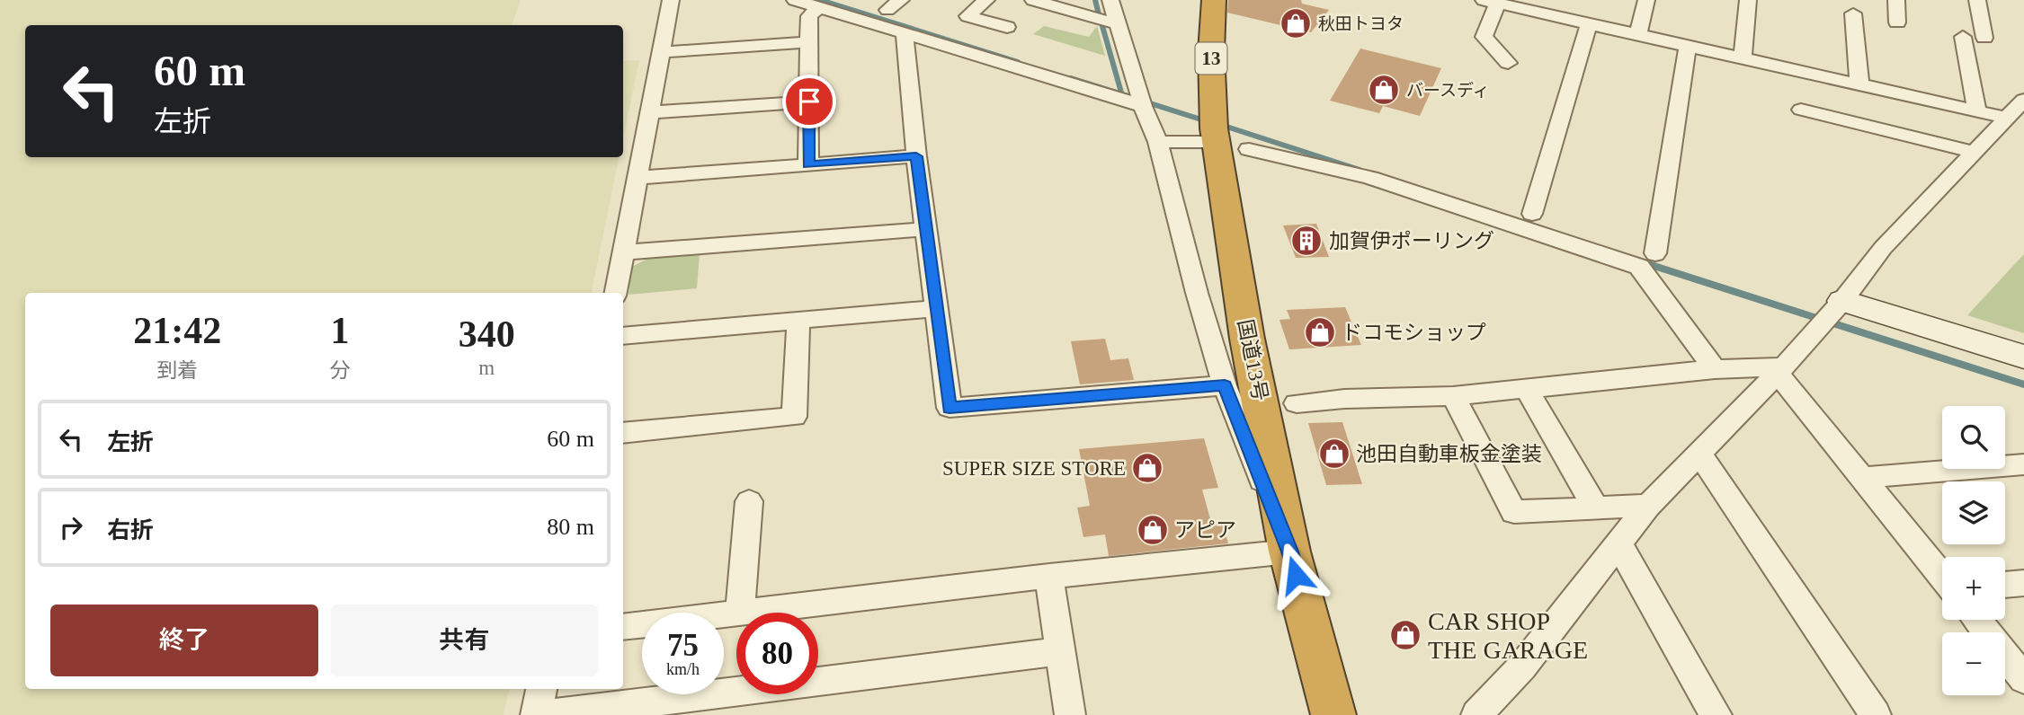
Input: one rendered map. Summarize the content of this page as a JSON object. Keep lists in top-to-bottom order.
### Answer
{
  "streets": {
    "highway": ["13", "国道13号"]
  },
  "places": {
    "shop": [
      "秋田トヨタ",
      "バースディ",
      "ドコモショップ",
      "池田自動車板金塗装",
      "SUPER SIZE STORE",
      "アピア",
      "CAR SHOP THE GARAGE"
    ],
    "building": ["加賀伊ポーリング"]
  },
  "page": {
    "turn": ["60 m", "左折"],
    "eta": [
      "21:42",
      "到着",
      "1",
      "分",
      "340",
      "m"
    ],
    "list": [
      {
        "name": "左折",
        "value": "60 m"
      },
      {
        "name": "右折",
        "value": "80 m"
      }
    ],
    "map_buttons": ["+", "−"],
    "buttons": ["終了", "共有"],
    "speed": "75 km/h",
    "limit": "80"
  }
}
